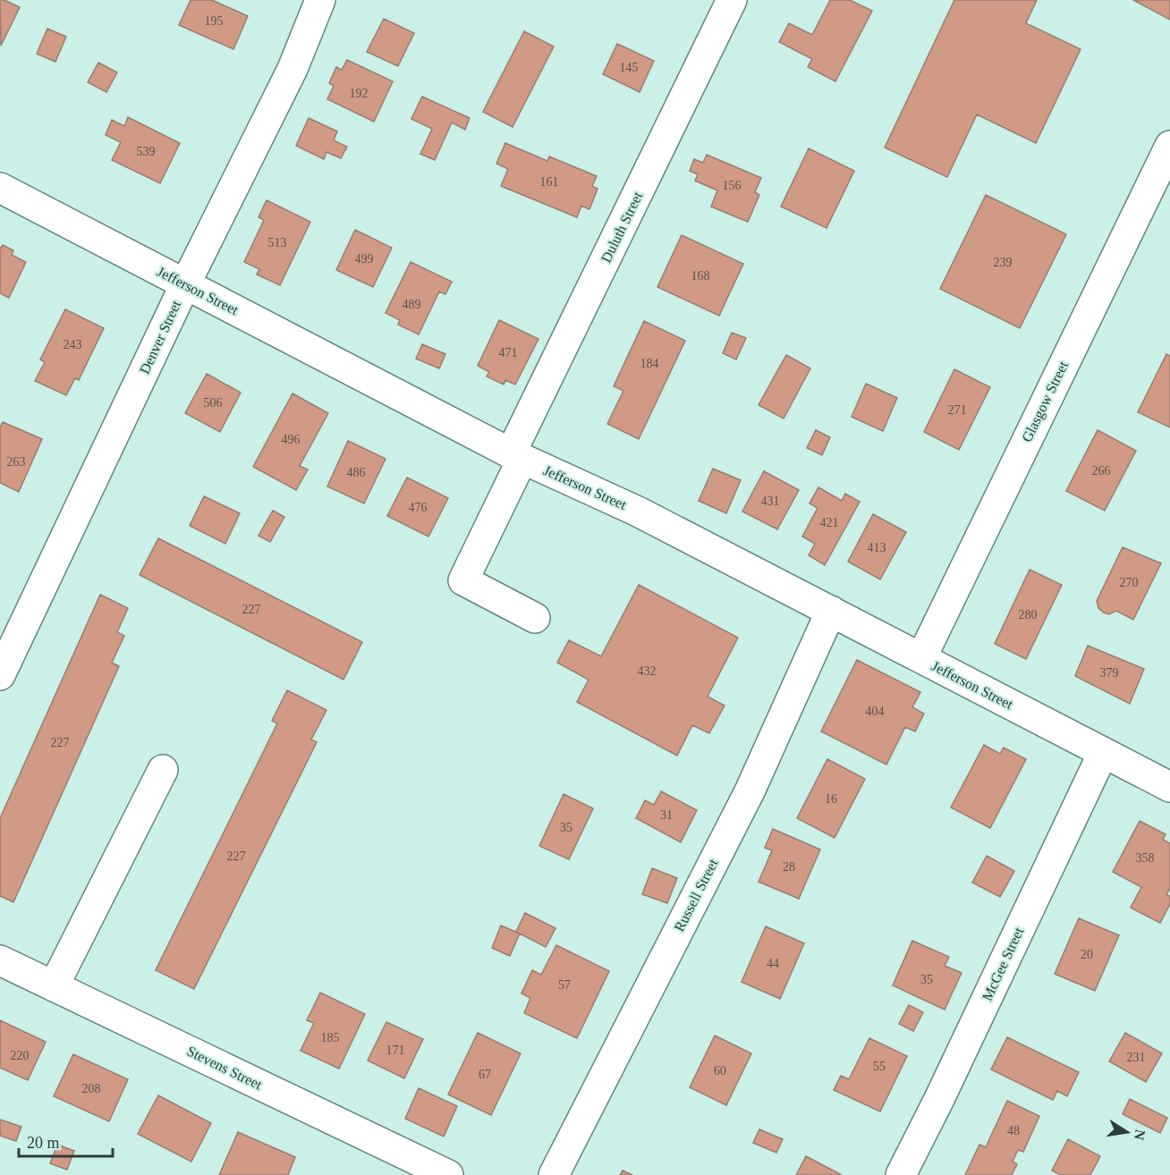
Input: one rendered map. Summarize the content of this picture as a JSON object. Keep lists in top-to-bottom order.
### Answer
{
  "streets": {
    "street": [
      "Duluth Street",
      "Jefferson Street",
      "Denver Street",
      "Glasgow Street",
      "Russell Street",
      "McGee Street",
      "Stevens Street"
    ]
  },
  "crossings": [
    ["Duluth Street", "Jefferson Street"],
    ["Jefferson Street", "Denver Street"],
    ["Jefferson Street", "Glasgow Street"],
    ["Jefferson Street", "Russell Street"],
    ["Jefferson Street", "McGee Street"]
  ],
  "house_numbers": [
    "195",
    "145",
    "192",
    "539",
    "161",
    "156",
    "513",
    "499",
    "239",
    "168",
    "489",
    "243",
    "471",
    "184",
    "506",
    "271",
    "496",
    "263",
    "266",
    "486",
    "431",
    "476",
    "421",
    "413",
    "270",
    "227",
    "280",
    "432",
    "379",
    "404",
    "227",
    "16",
    "31",
    "35",
    "227",
    "358",
    "28",
    "20",
    "44",
    "35",
    "57",
    "185",
    "171",
    "220",
    "231",
    "55",
    "60",
    "67",
    "208",
    "48"
  ],
  "scale_bar": "20 m",
  "north": "right"
}
